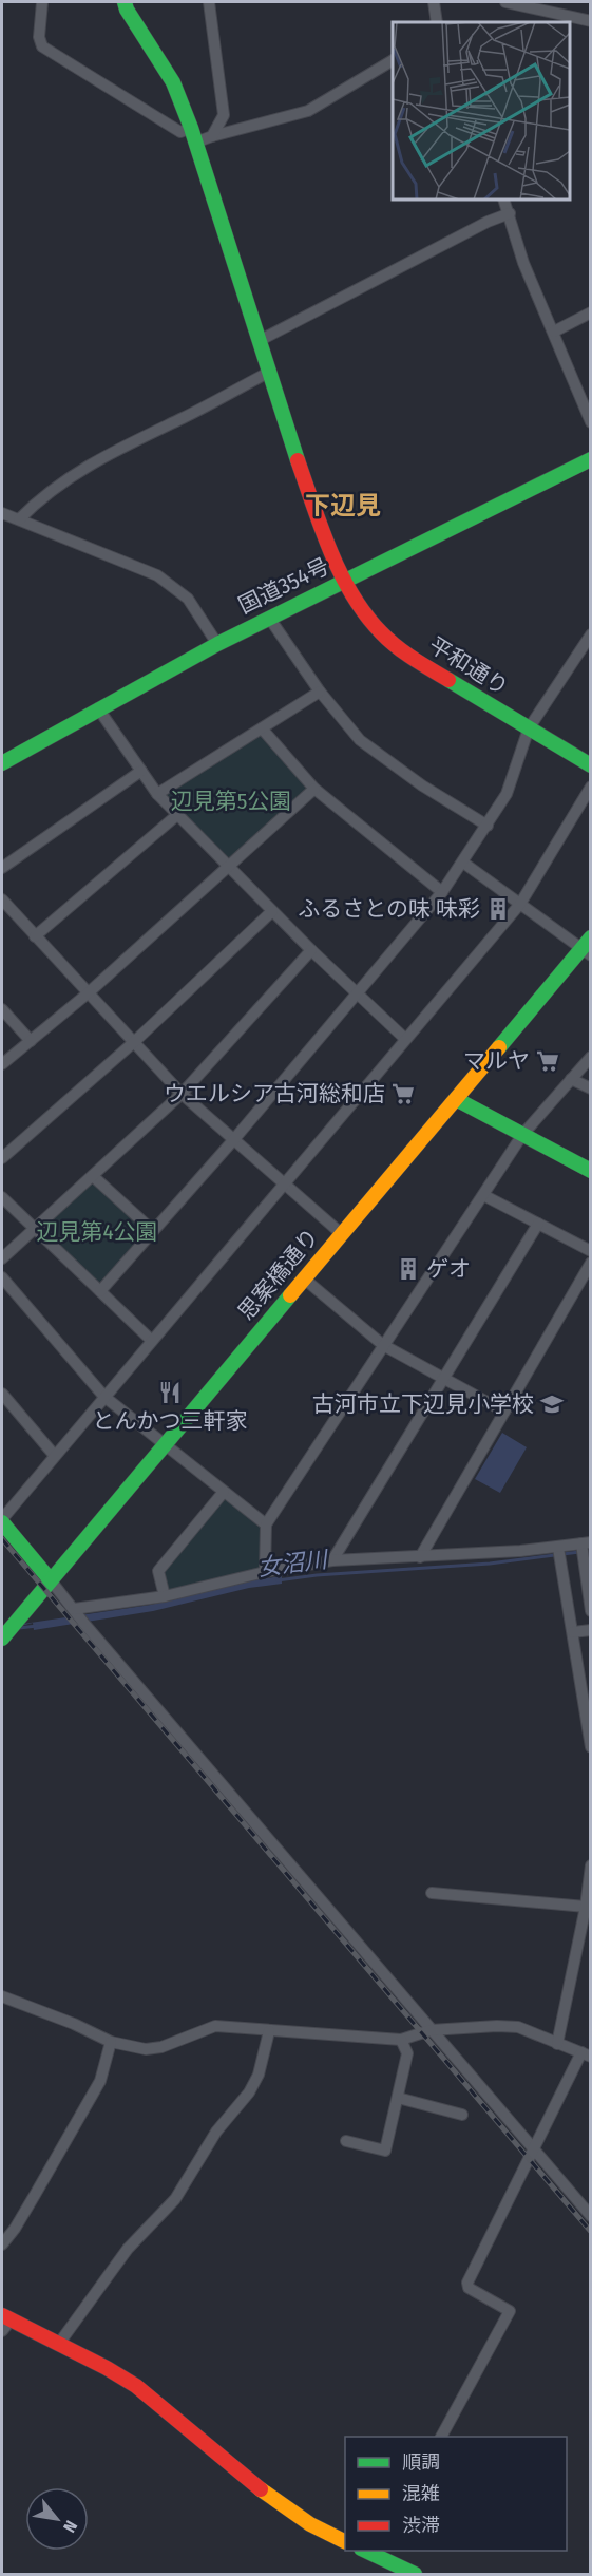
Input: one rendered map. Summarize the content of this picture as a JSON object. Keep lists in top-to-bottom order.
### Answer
{
  "streets": {
    "main road": ["国道354号", "平和通り", "思案橋通り"]
  },
  "crossings": [
    ["国道354号", "平和通り"]
  ],
  "districts": ["下辺見"],
  "water": ["女沼川"],
  "parks": ["辺見第5公園", "辺見第4公園"],
  "places": {
    "building": ["ふるさとの味 味彩", "ゲオ"],
    "supermarket": ["マルヤ", "ウエルシア古河総和店"],
    "restaurant": ["とんかつ三軒家"],
    "school or university": ["古河市立下辺見小学校"]
  },
  "legend": ["順調", "混雑", "渋滞"],
  "north": "bottom right"
}
